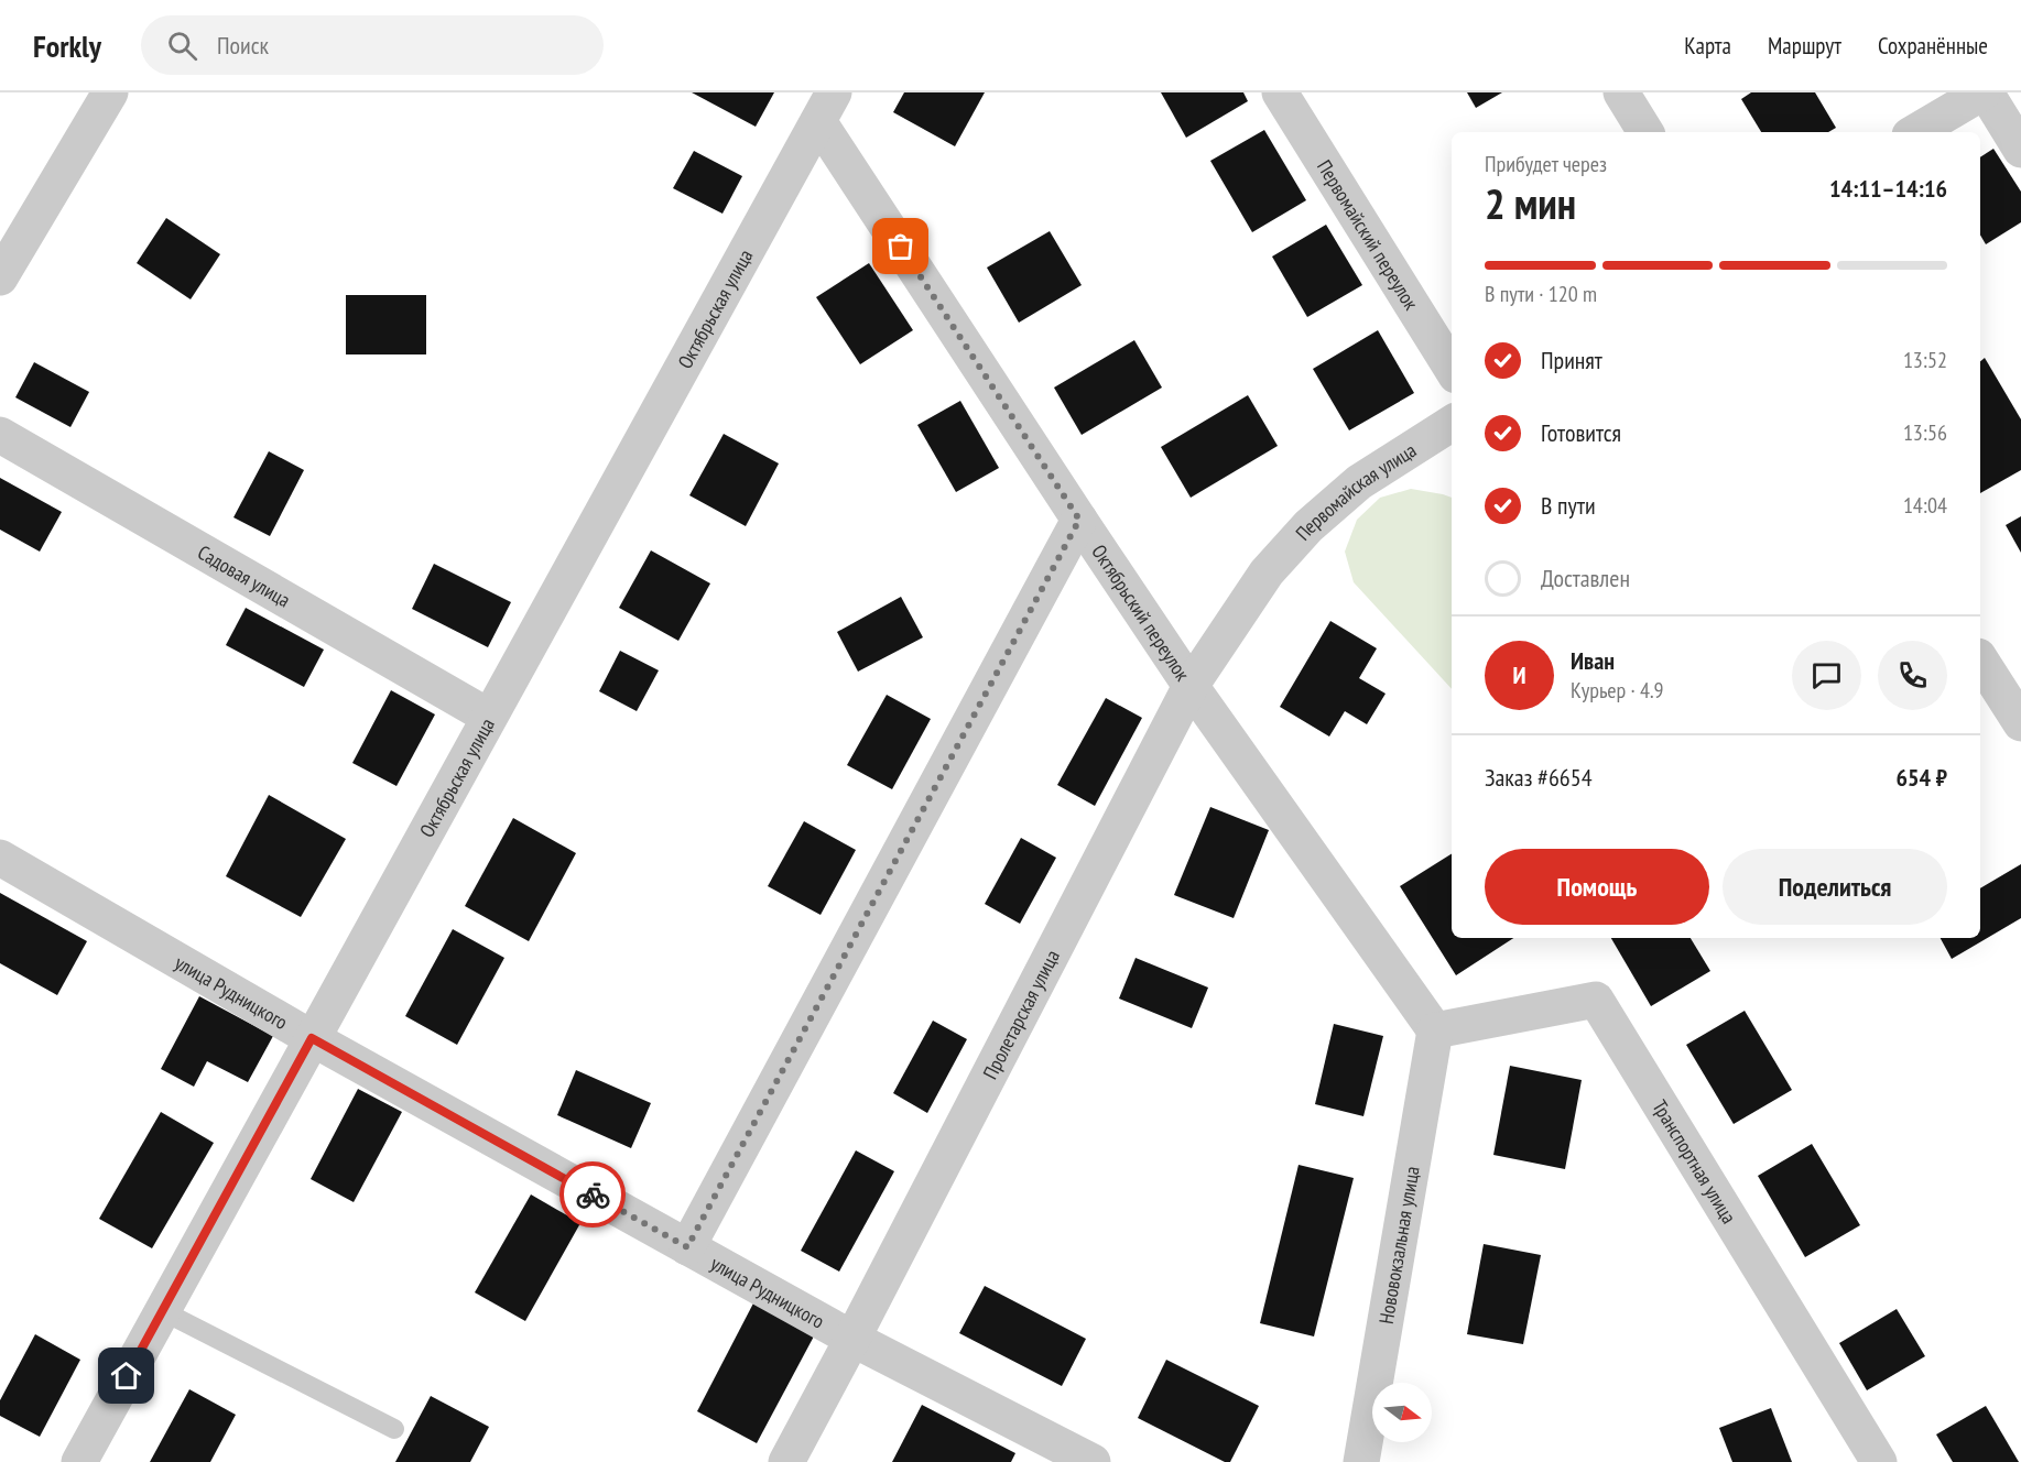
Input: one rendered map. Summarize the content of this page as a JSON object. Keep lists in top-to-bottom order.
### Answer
{
  "streets": {
    "street": [
      "Первомайский переулок",
      "Октябрьская улица",
      "Первомайская улица",
      "Садовая улица",
      "Октябрьский переулок",
      "улица Рудницкого",
      "Пролетарская улица",
      "Транспортная улица",
      "Нововокзальная улица"
    ]
  },
  "crossings": [
    ["Октябрьская улица", "Садовая улица"],
    ["Октябрьская улица", "Октябрьский переулок"],
    ["Октябрьская улица", "улица Рудницкого"],
    ["Первомайская улица", "Пролетарская улица"],
    ["Октябрьский переулок", "Пролетарская улица"],
    ["Октябрьский переулок", "Транспортная улица"],
    ["Октябрьский переулок", "Нововокзальная улица"],
    ["улица Рудницкого", "Пролетарская улица"],
    ["Транспортная улица", "Нововокзальная улица"]
  ],
  "north": "right",
  "page": {
    "header": "Forkly",
    "search": "Поиск",
    "nav": ["Карта", "Маршрут", "Сохранённые"],
    "heading": ["2 мин", "Прибудет через", "14:11–14:16"],
    "panel": [
      "Иван",
      "Курьер · 4.9",
      "Заказ #6654",
      "654 ₽"
    ],
    "bar": "В пути · 120 m",
    "list": [
      ["Принят", "13:52"],
      ["Готовится", "13:56"],
      ["В пути", "14:04"],
      "Доставлен"
    ],
    "round": "И",
    "buttons": ["Помощь", "Поделиться"]
  }
}
